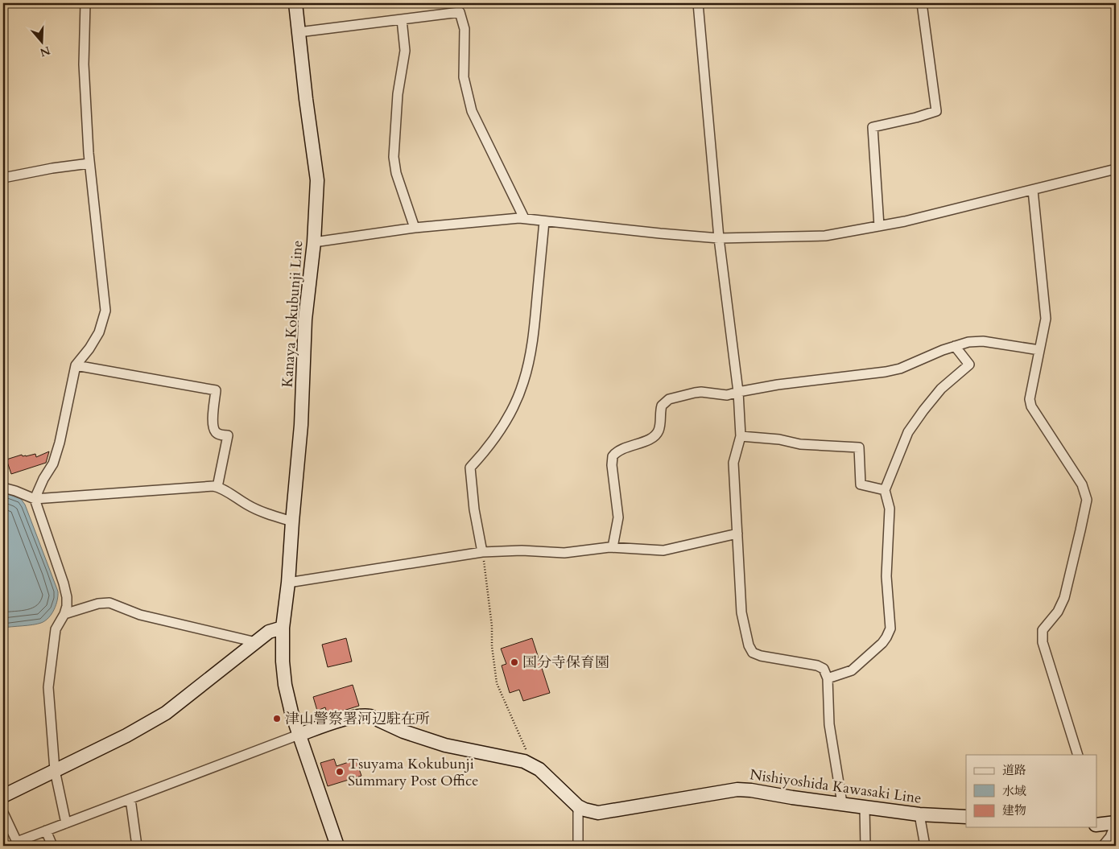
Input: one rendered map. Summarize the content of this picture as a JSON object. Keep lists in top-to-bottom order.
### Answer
{
  "streets": {
    "main road": ["Kanaya Kokubunji Line", "Nishiyoshida Kawasaki Line"]
  },
  "places": ["国分寺保育園", "津山警察署河辺駐在所", "Tsuyama Kokubunji Summary Post Office"],
  "legend": ["道路", "水域", "建物"],
  "north": "bottom"
}
